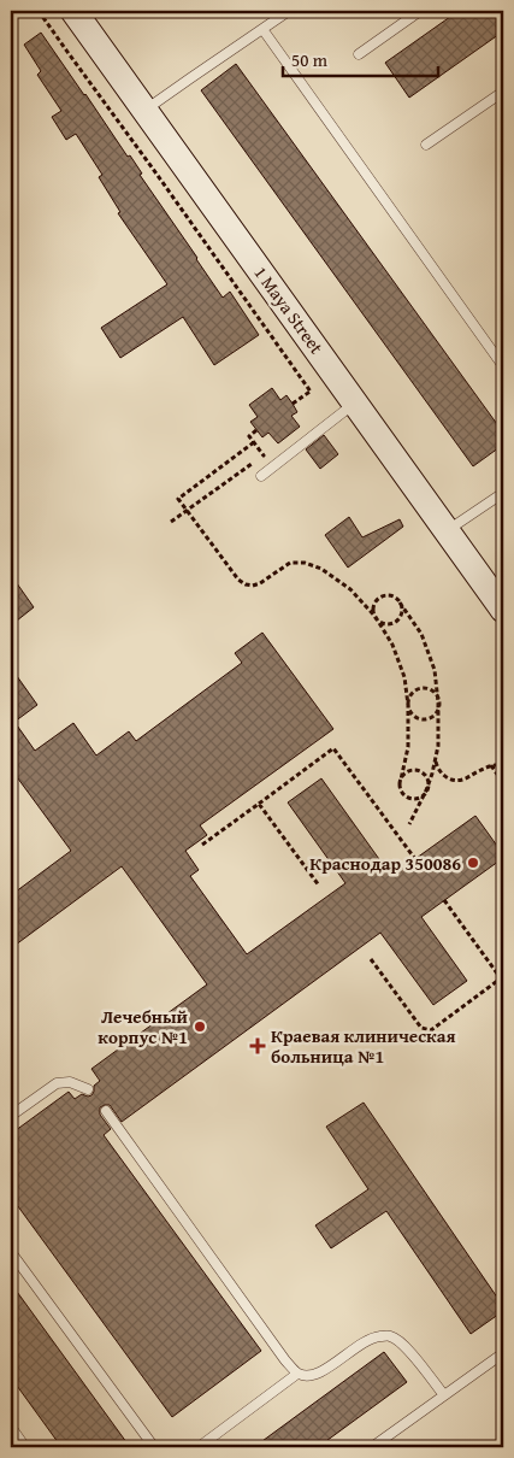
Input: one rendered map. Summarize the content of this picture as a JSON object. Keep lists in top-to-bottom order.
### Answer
{
  "streets": {
    "street": ["1 Maya Street"]
  },
  "places": {
    "other": ["Краснодар 350086", "Лечебный корпус №1"],
    "health": ["Краевая клиническая больница №1"]
  },
  "scale_bar": "50 m"
}
